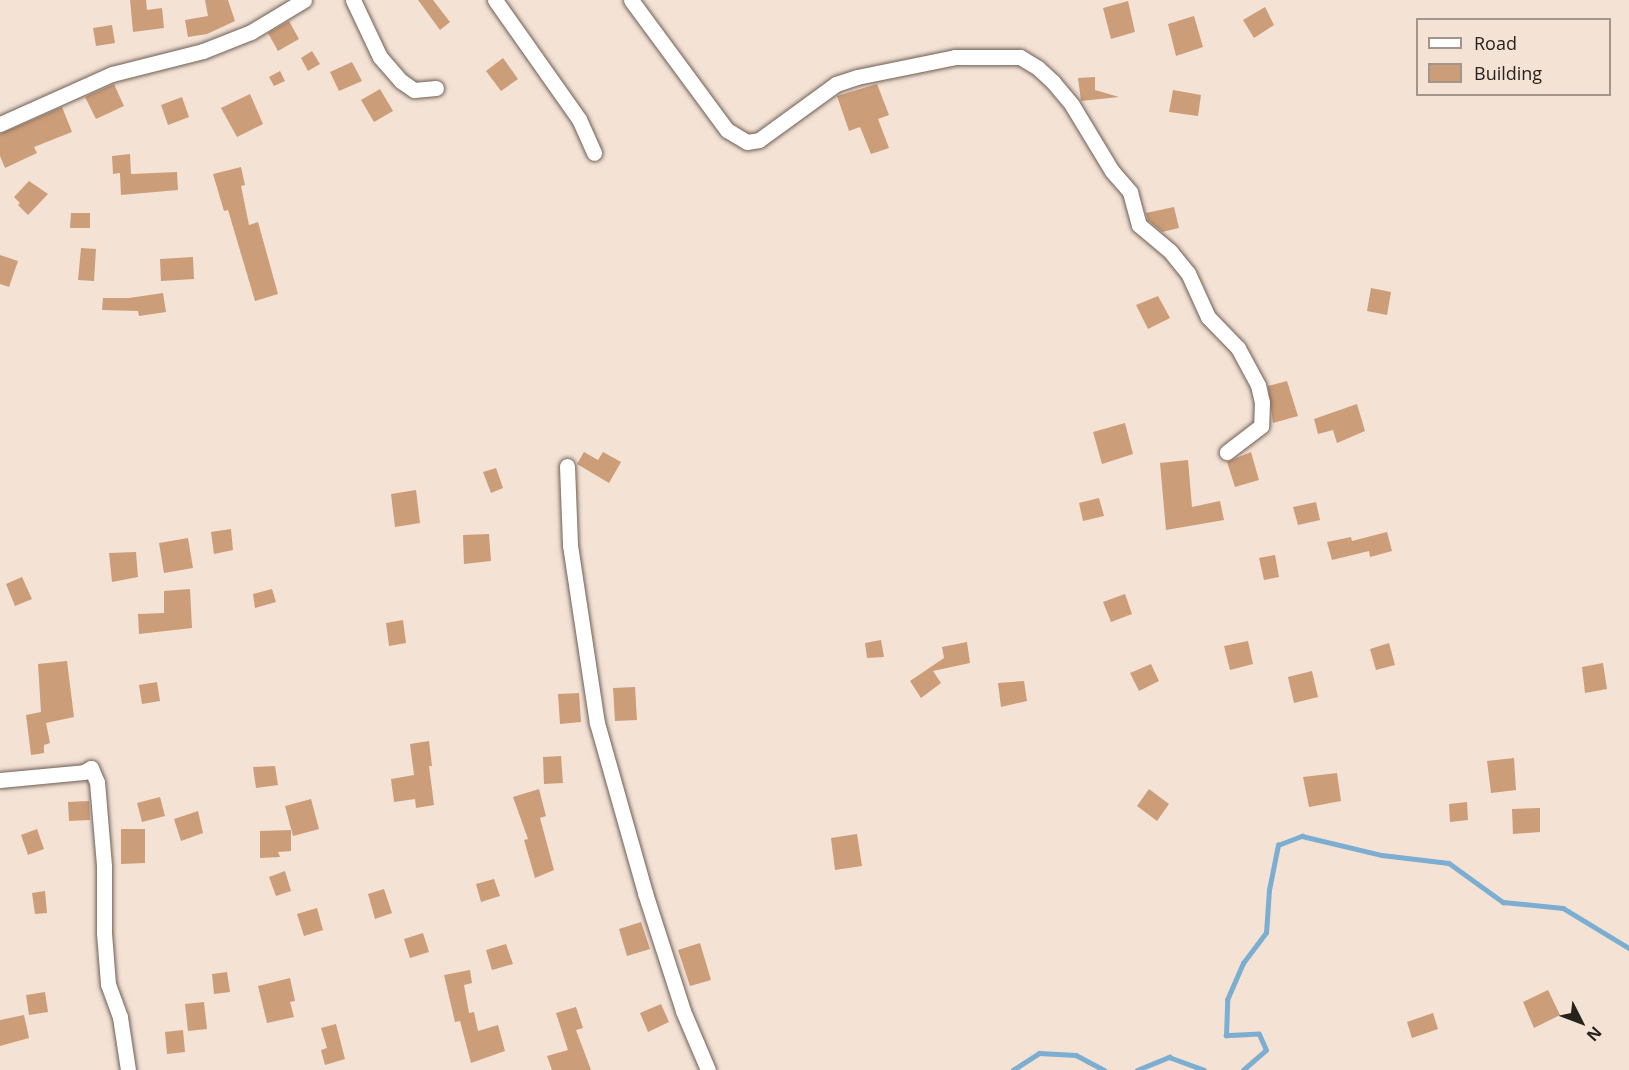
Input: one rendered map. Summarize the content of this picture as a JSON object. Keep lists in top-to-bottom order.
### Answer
{
  "legend": ["Road", "Building"],
  "north": "bottom right"
}
